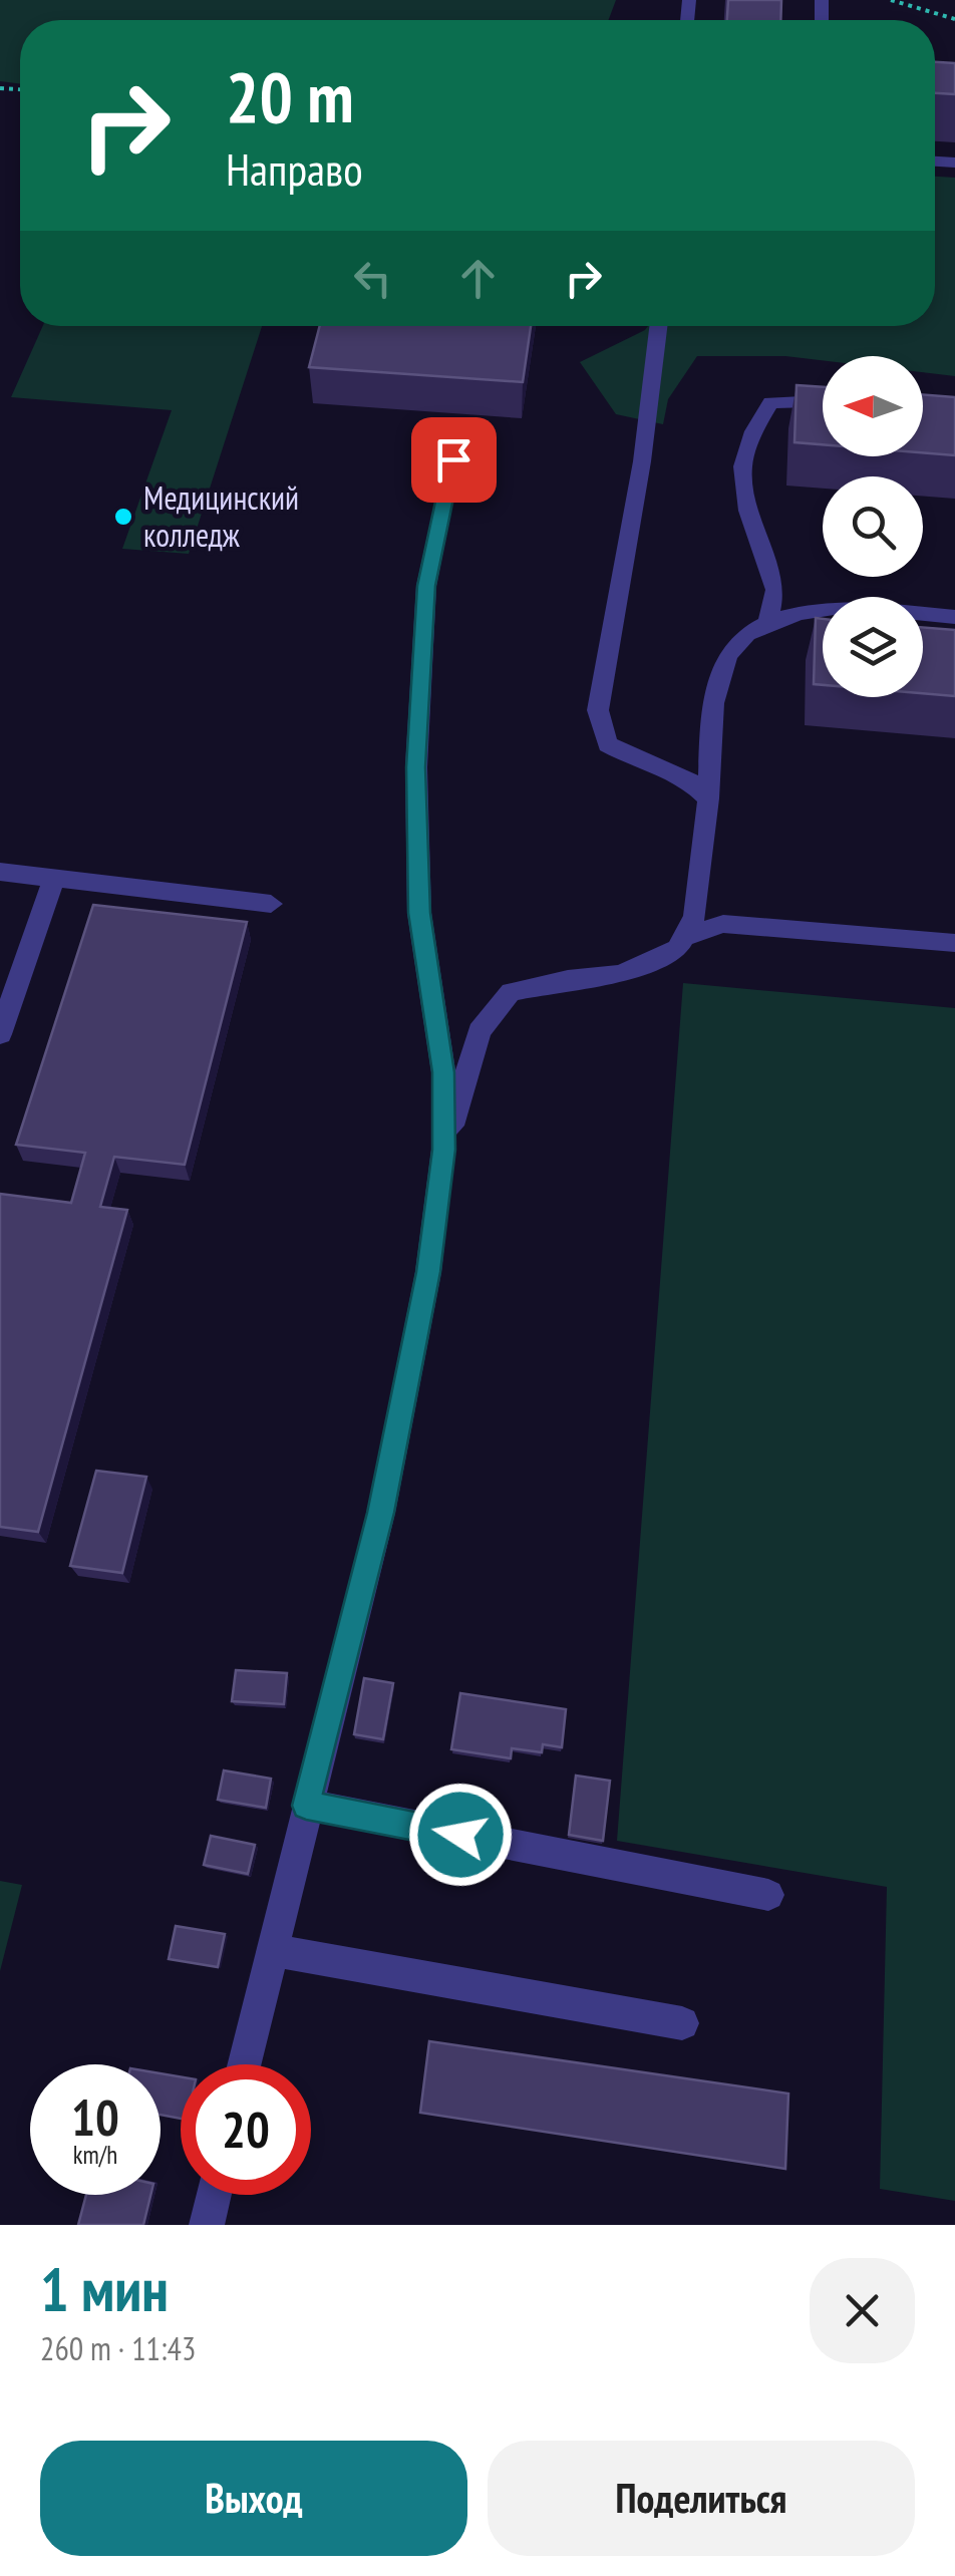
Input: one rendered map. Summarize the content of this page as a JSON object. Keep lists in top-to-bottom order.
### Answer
{
  "places": ["Медицинский колледж"],
  "north": "left",
  "page": {
    "turn": ["20 m", "Направо"],
    "speed": "10 km/h",
    "limit": "20",
    "heading": ["1 мин", "260 m · 11:43"],
    "buttons": ["Выход", "Поделиться"]
  }
}
